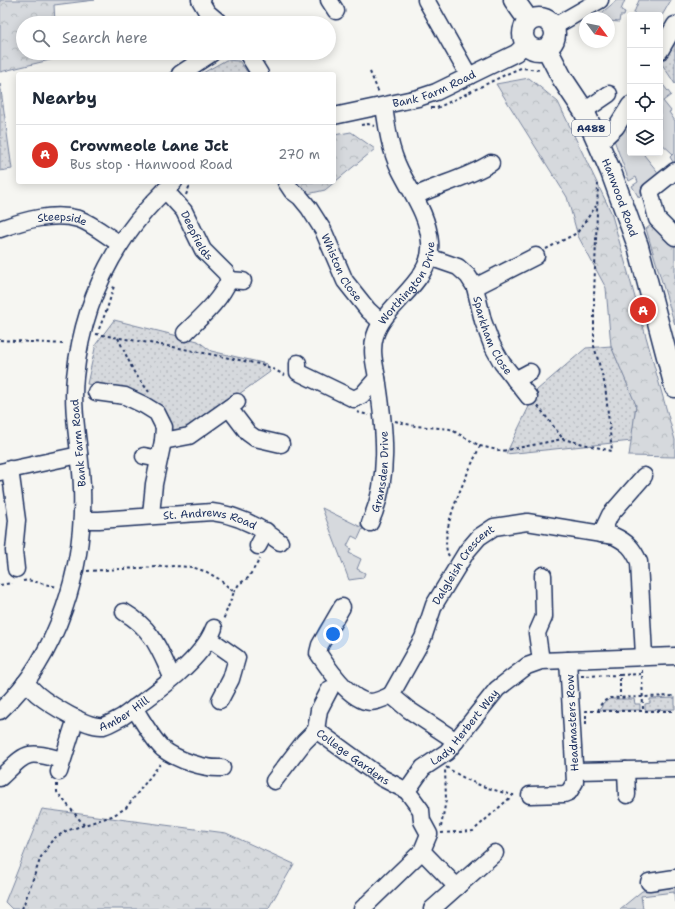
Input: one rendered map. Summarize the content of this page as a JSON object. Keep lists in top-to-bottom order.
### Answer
{
  "streets": {
    "main road": ["A488", "Hanwood Road"],
    "street": [
      "Bank Farm Road",
      "Steepside",
      "Deepfields",
      "Whiston Close",
      "Worthington Drive",
      "Sparkham Close",
      "Gransden Drive",
      "St. Andrews Road",
      "Dalgleish Crescent",
      "Amber Hill",
      "Headmasters Row",
      "Lady Herbert Way",
      "College Gardens"
    ]
  },
  "crossings": [
    ["Bank Farm Road", "Hanwood Road"],
    ["Bank Farm Road", "Steepside"],
    ["Bank Farm Road", "Deepfields"],
    ["Bank Farm Road", "Worthington Drive"],
    ["Bank Farm Road", "St. Andrews Road"],
    ["Bank Farm Road", "Amber Hill"],
    ["A488", "Hanwood Road"],
    ["Whiston Close", "Worthington Drive"],
    ["Worthington Drive", "Sparkham Close"],
    ["Worthington Drive", "Gransden Drive"],
    ["Dalgleish Crescent", "Lady Herbert Way"],
    ["Headmasters Row", "Lady Herbert Way"],
    ["Lady Herbert Way", "College Gardens"]
  ],
  "north": "bottom right",
  "page": {
    "map_buttons": ["+", "−"],
    "search": "Search here",
    "heading": "Nearby",
    "list": [
      {
        "mark": "A",
        "name": "Crowmeole Lane Jct",
        "note": "Bus stop · Hanwood Road",
        "value": "270 m"
      }
    ],
    "pins": "A"
  }
}
